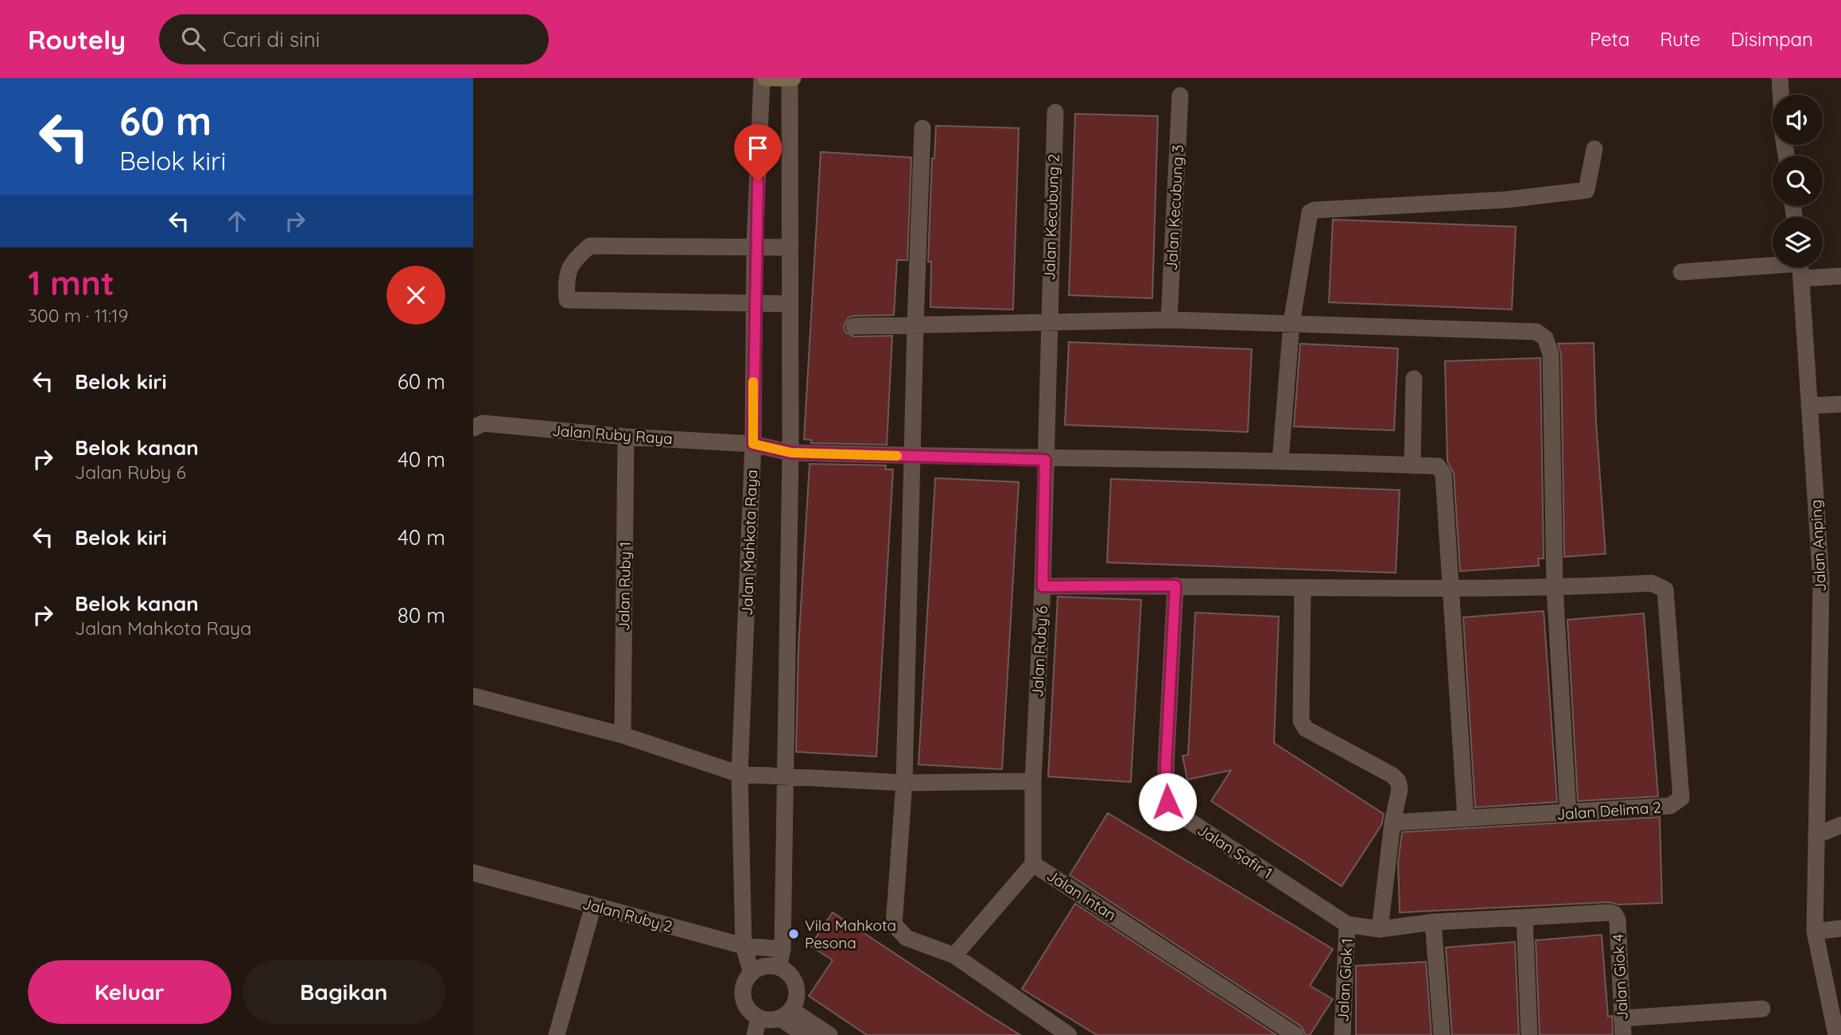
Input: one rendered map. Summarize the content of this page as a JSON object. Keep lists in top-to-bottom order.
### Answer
{
  "streets": {
    "street": [
      "Jalan Kecubung 3",
      "Jalan Kecubung 2",
      "Jalan Ruby Raya",
      "Jalan Mahkota Raya",
      "Jalan Anping",
      "Jalan Ruby 1",
      "Jalan Ruby 6",
      "Jalan Delima 2",
      "Jalan Safir 1",
      "Jalan Intan",
      "Jalan Ruby 2",
      "Jalan Giok 4",
      "Jalan Giok 1"
    ]
  },
  "crossings": [
    ["Jalan Kecubung 2", "Jalan Ruby 6"],
    ["Jalan Ruby Raya", "Jalan Mahkota Raya"],
    ["Jalan Ruby Raya", "Jalan Ruby 1"],
    ["Jalan Ruby Raya", "Jalan Ruby 6"],
    ["Jalan Mahkota Raya", "Jalan Ruby 2"],
    ["Jalan Ruby 6", "Jalan Intan"],
    ["Jalan Safir 1", "Jalan Giok 1"]
  ],
  "places": ["Vila Mahkota Pesona"],
  "page": {
    "header": "Routely",
    "search": "Cari di sini",
    "nav": ["Peta", "Rute", "Disimpan"],
    "turn": ["60 m", "Belok kiri"],
    "heading": ["1 mnt", "300 m · 11:19"],
    "list": [
      {
        "name": "Belok kiri",
        "value": "60 m"
      },
      {
        "name": "Belok kanan",
        "note": "Jalan Ruby 6",
        "value": "40 m"
      },
      {
        "name": "Belok kiri",
        "value": "40 m"
      },
      {
        "name": "Belok kanan",
        "note": "Jalan Mahkota Raya",
        "value": "80 m"
      }
    ],
    "buttons": ["Keluar", "Bagikan"]
  }
}
